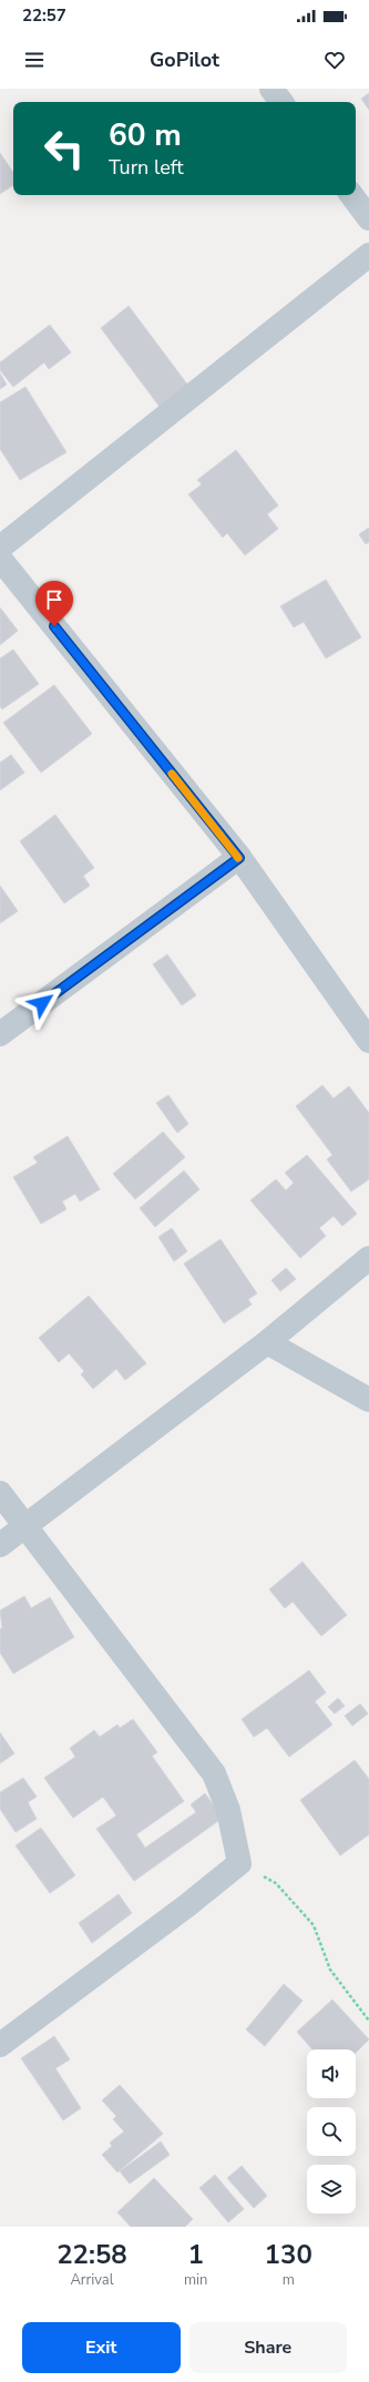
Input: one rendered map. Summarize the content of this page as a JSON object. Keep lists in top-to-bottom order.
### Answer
{
  "page": {
    "status": "22:57",
    "header": "GoPilot",
    "turn": ["60 m", "Turn left"],
    "eta": [
      "22:58",
      "Arrival",
      "1",
      "min",
      "130",
      "m"
    ],
    "buttons": ["Exit", "Share"]
  }
}
